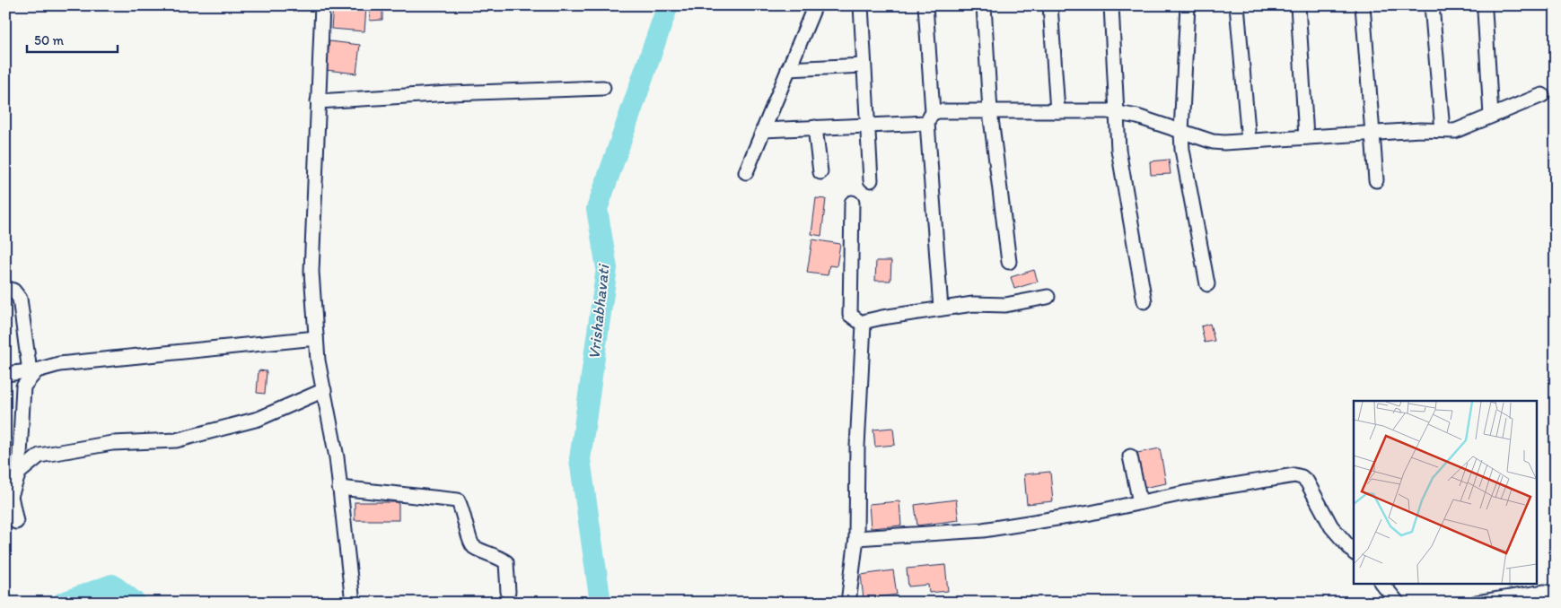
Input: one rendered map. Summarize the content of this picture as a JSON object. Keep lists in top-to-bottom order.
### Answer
{
  "water": ["Vrishabhavati"],
  "scale_bar": "50 m"
}
